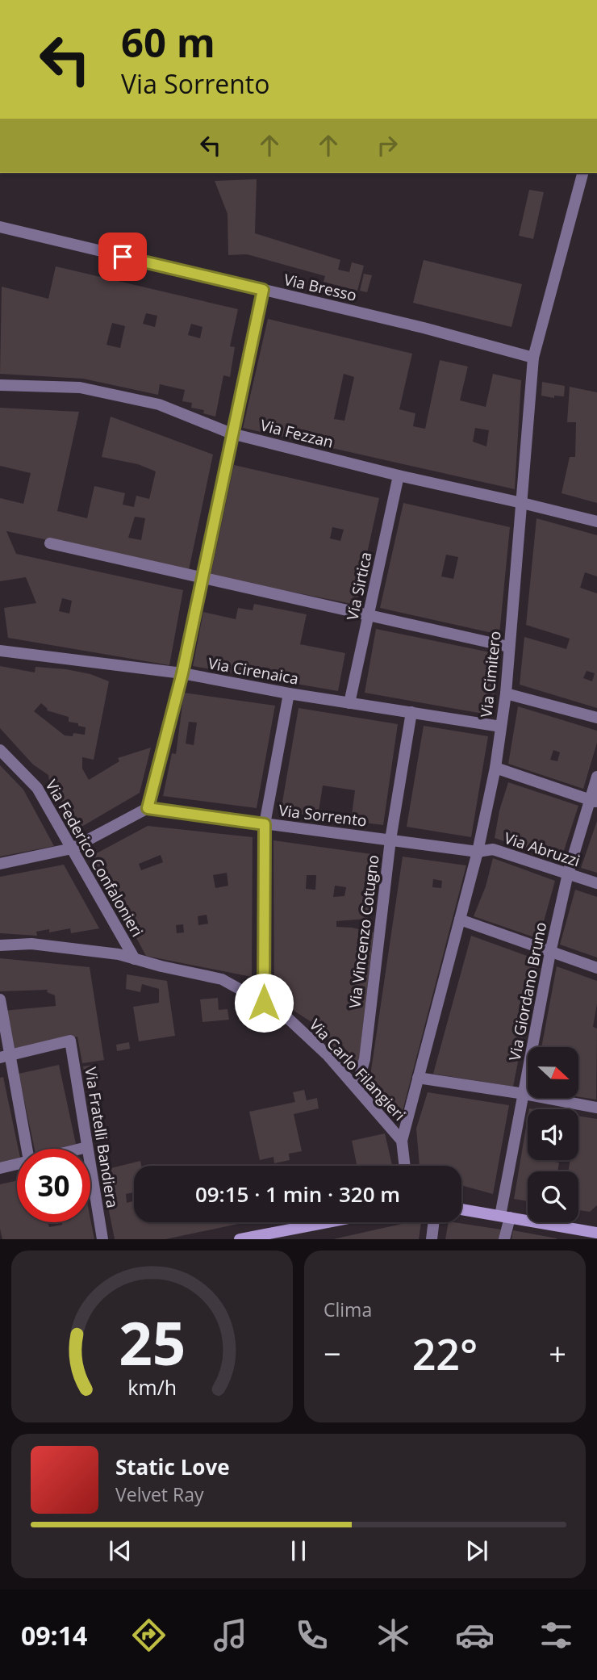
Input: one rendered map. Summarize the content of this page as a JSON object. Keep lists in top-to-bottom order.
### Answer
{
  "streets": {
    "street": [
      "Via Bresso",
      "Via Fezzan",
      "Via Sirtica",
      "Via Cirenaica",
      "Via Cimitero",
      "Via Sorrento",
      "Via Abruzzi",
      "Via Federico Confalonieri",
      "Via Vincenzo Cotugno",
      "Via Giordano Bruno",
      "Via Carlo Filangieri",
      "Via Fratelli Bandiera"
    ]
  },
  "crossings": [
    ["Via Bresso", "Via Cimitero"],
    ["Via Fezzan", "Via Sirtica"],
    ["Via Fezzan", "Via Cimitero"],
    ["Via Sirtica", "Via Cirenaica"],
    ["Via Cirenaica", "Via Cimitero"],
    ["Via Cirenaica", "Via Vincenzo Cotugno"],
    ["Via Cimitero", "Via Sorrento"],
    ["Via Cimitero", "Via Abruzzi"],
    ["Via Cimitero", "Via Carlo Filangieri"],
    ["Via Sorrento", "Via Abruzzi"],
    ["Via Sorrento", "Via Vincenzo Cotugno"],
    ["Via Abruzzi", "Via Giordano Bruno"],
    ["Via Federico Confalonieri", "Via Carlo Filangieri"],
    ["Via Vincenzo Cotugno", "Via Carlo Filangieri"]
  ],
  "north": "right",
  "page": {
    "turn": ["60 m", "Via Sorrento"],
    "limit": "30",
    "trip": "09:15 · 1 min · 320 m",
    "tile": "Clima",
    "heat": ["−", "22°", "+"],
    "song": ["Static Love", "Velvet Ray"],
    "tabs": "09:14",
    "gauge": ["25", "km/h"]
  }
}
